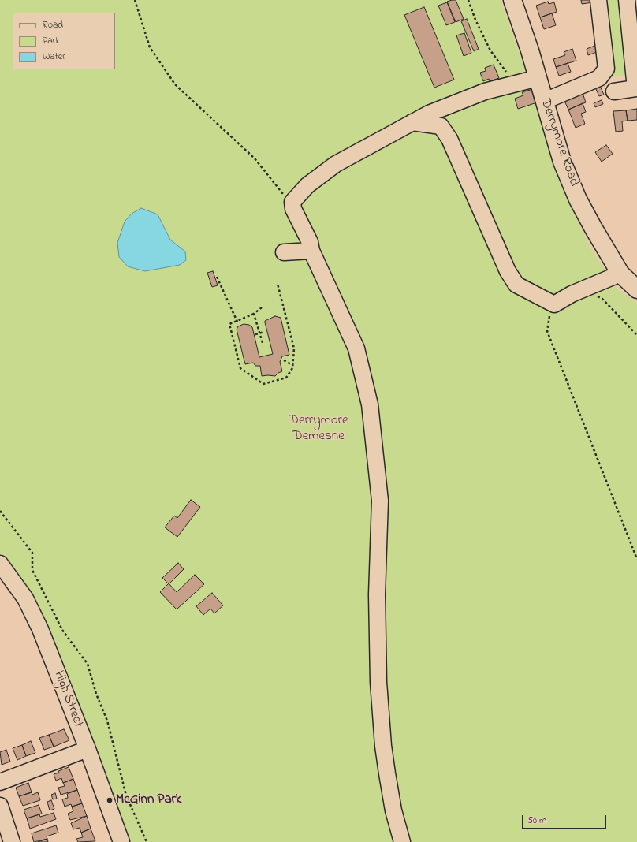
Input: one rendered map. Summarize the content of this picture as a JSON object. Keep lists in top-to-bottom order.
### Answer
{
  "streets": {
    "main road": ["Derrymore Road"],
    "street": ["High Street"]
  },
  "parks": ["Derrymore Demesne"],
  "places": ["McGinn Park"],
  "legend": ["Road", "Park", "Water"],
  "scale_bar": "50 m"
}
